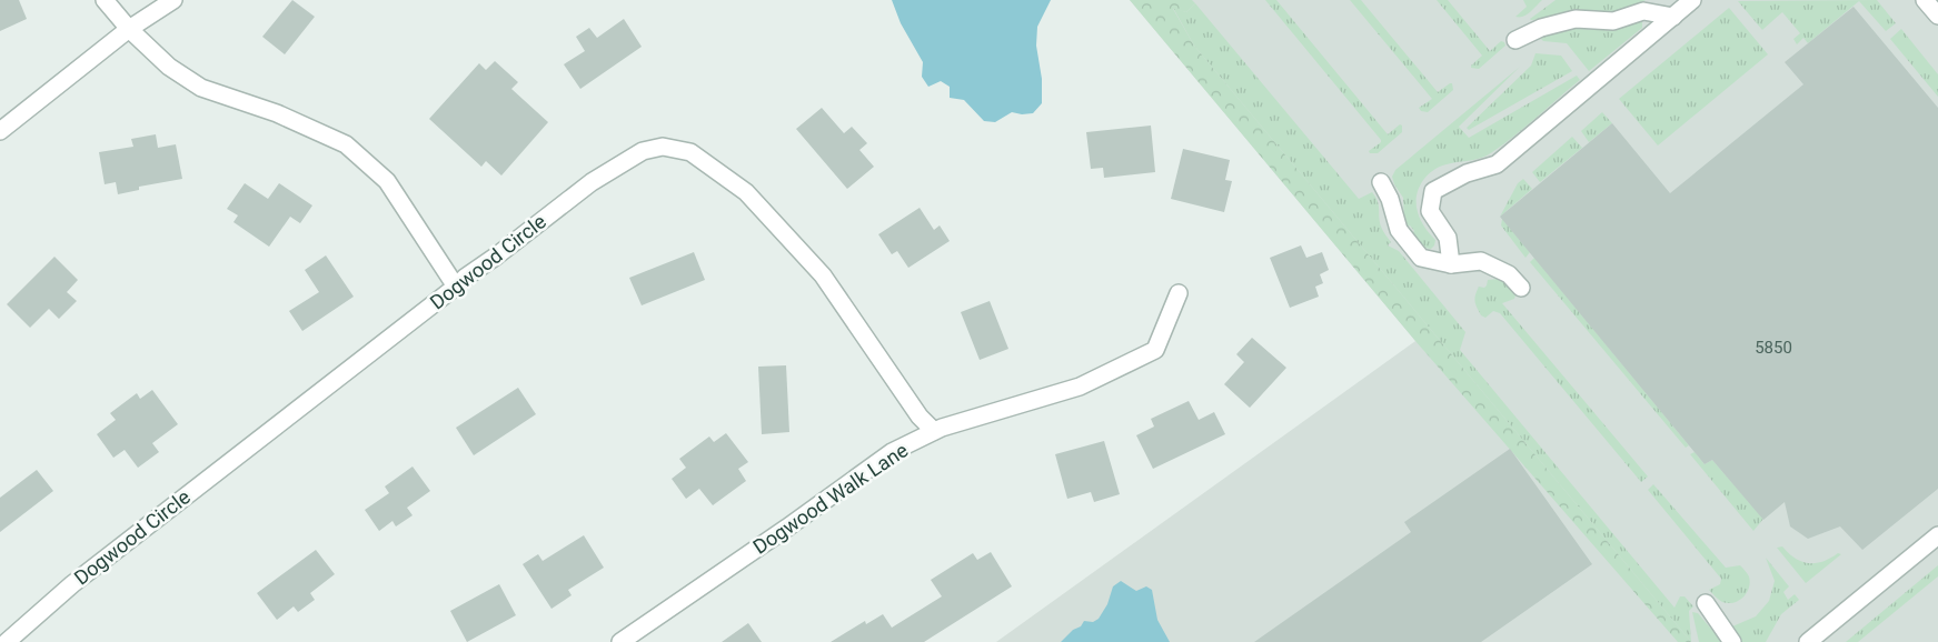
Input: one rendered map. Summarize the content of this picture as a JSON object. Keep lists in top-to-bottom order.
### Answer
{
  "streets": {
    "street": ["Dogwood Circle", "Dogwood Walk Lane"]
  },
  "crossings": [
    ["Dogwood Circle", "Dogwood Walk Lane"]
  ],
  "house_numbers": ["5850"]
}
